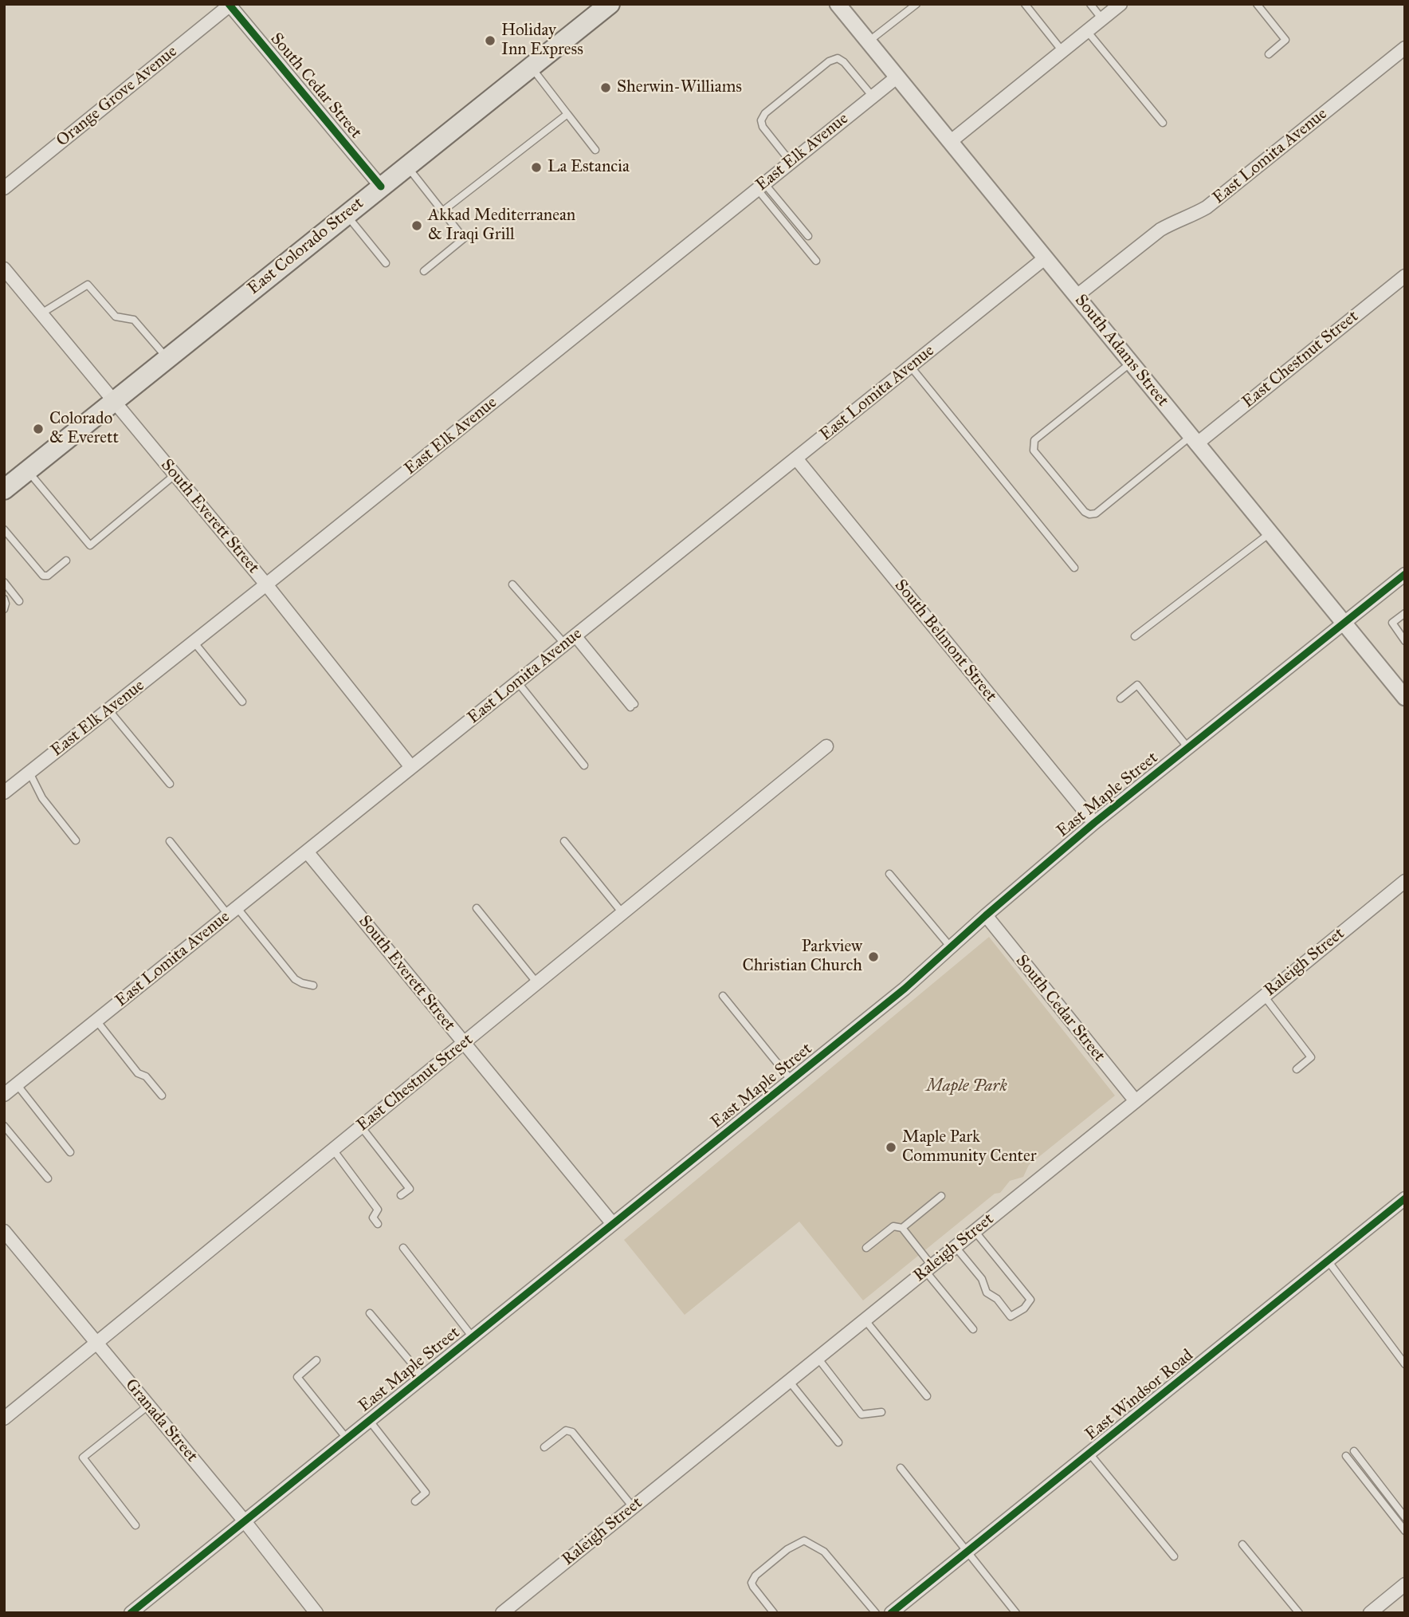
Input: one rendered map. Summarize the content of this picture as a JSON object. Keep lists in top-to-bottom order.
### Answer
{
  "streets": {
    "main road": ["East Colorado Street"],
    "street": [
      "South Cedar Street",
      "Orange Grove Avenue",
      "East Elk Avenue",
      "East Lomita Avenue",
      "South Adams Street",
      "East Chestnut Street",
      "South Everett Street",
      "South Belmont Street",
      "East Maple Street",
      "Raleigh Street",
      "East Windsor Road",
      "Granada Street"
    ]
  },
  "crossings": [
    ["South Cedar Street", "Orange Grove Avenue"],
    ["South Cedar Street", "East Colorado Street"],
    ["South Cedar Street", "East Maple Street"],
    ["South Cedar Street", "Raleigh Street"],
    ["East Elk Avenue", "South Adams Street"],
    ["East Elk Avenue", "South Everett Street"],
    ["East Lomita Avenue", "South Adams Street"],
    ["East Lomita Avenue", "South Everett Street"],
    ["East Lomita Avenue", "South Belmont Street"],
    ["East Colorado Street", "South Everett Street"],
    ["South Adams Street", "East Chestnut Street"],
    ["South Adams Street", "East Maple Street"],
    ["East Chestnut Street", "South Everett Street"],
    ["East Chestnut Street", "Granada Street"],
    ["South Everett Street", "East Maple Street"],
    ["South Belmont Street", "East Maple Street"],
    ["East Maple Street", "Granada Street"]
  ],
  "parks": ["Maple Park"],
  "places": [
    "Holiday Inn Express",
    "Sherwin-Williams",
    "La Estancia",
    "Akkad Mediterranean & Iraqi Grill",
    "Colorado & Everett",
    "Parkview Christian Church",
    "Maple Park Community Center"
  ]
}
